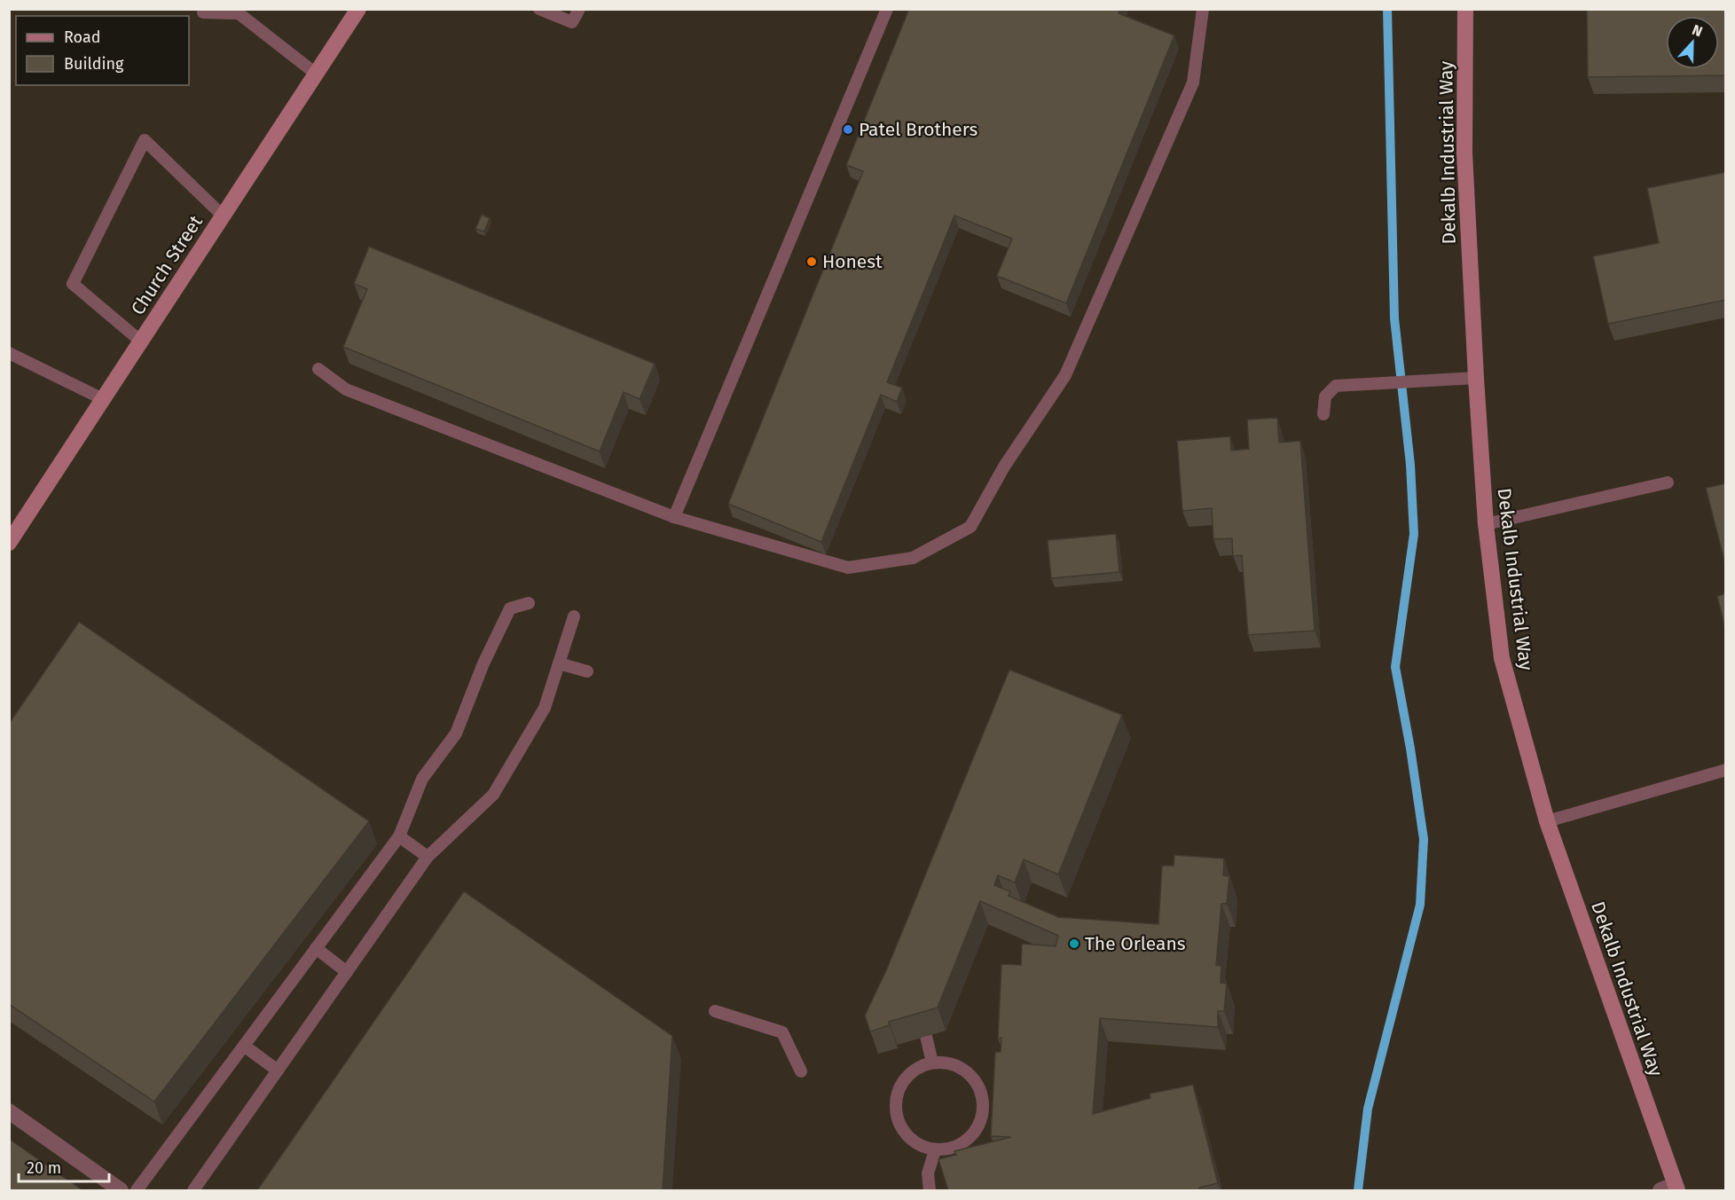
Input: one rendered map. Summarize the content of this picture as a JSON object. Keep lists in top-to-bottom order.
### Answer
{
  "streets": {
    "main road": ["Dekalb Industrial Way", "Church Street"]
  },
  "places": ["Patel Brothers", "Honest", "The Orleans"],
  "legend": ["Road", "Building"],
  "scale_bar": "20 m",
  "north": "top"
}
